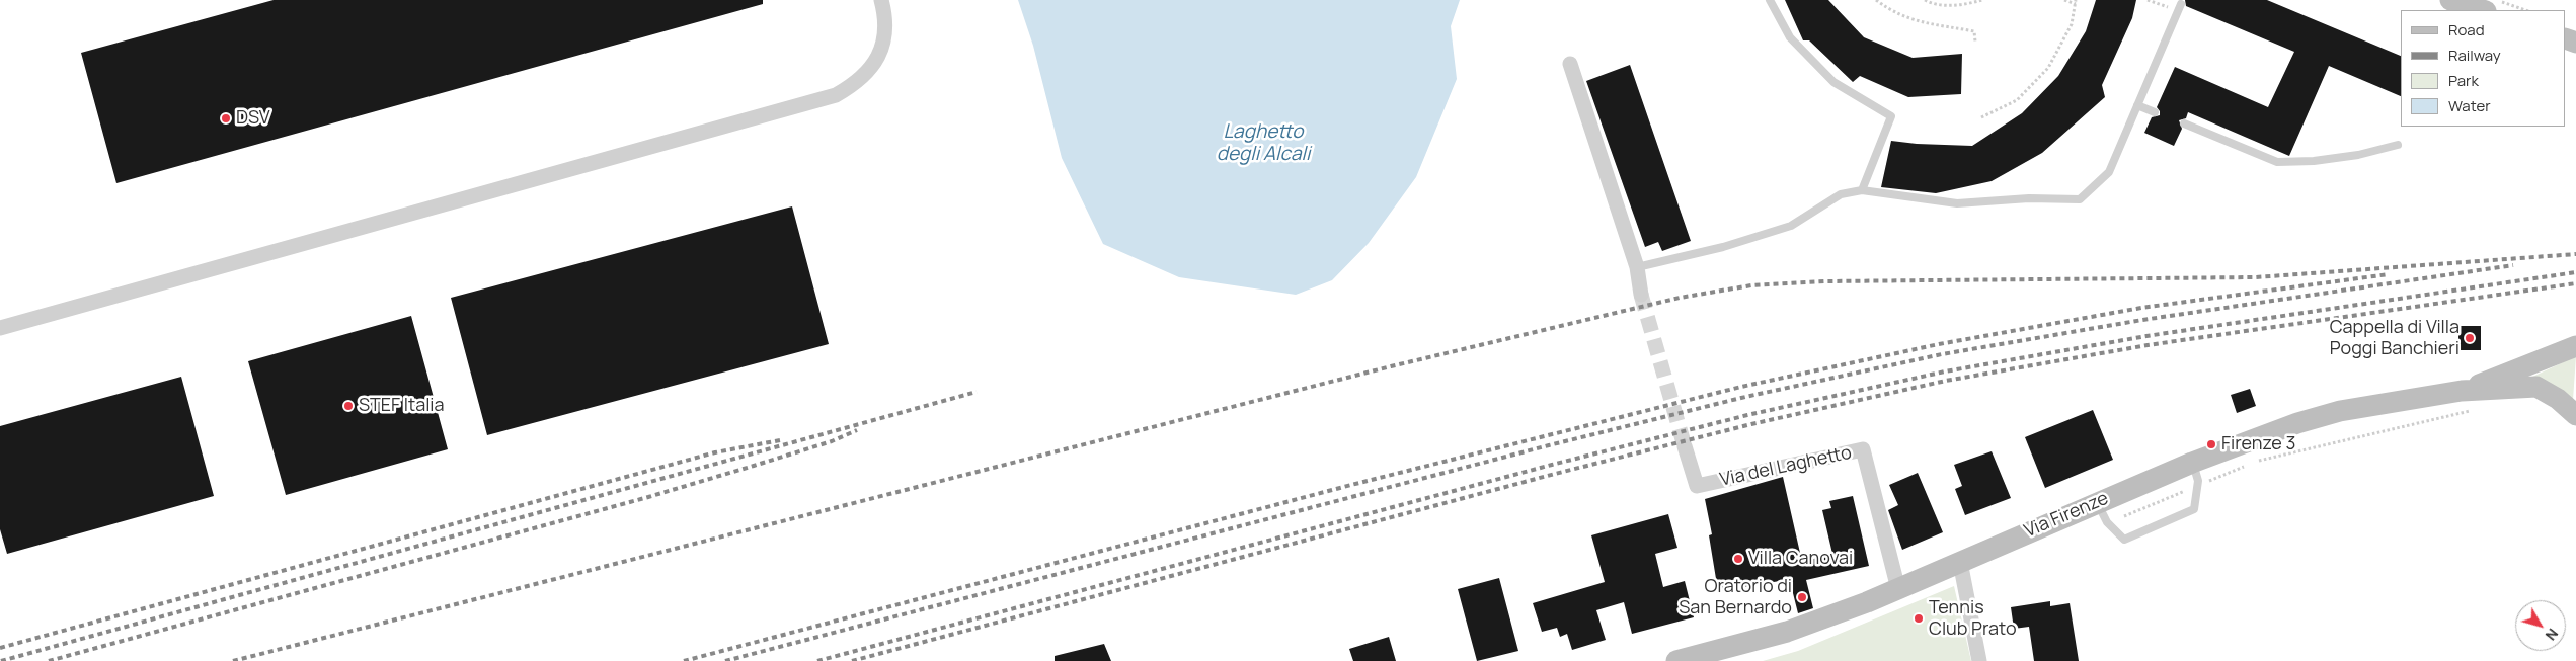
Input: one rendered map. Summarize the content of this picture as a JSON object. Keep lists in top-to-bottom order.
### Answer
{
  "streets": {
    "main road": ["Via Firenze"],
    "street": ["Via del Laghetto"]
  },
  "crossings": [
    ["Via del Laghetto", "Via Firenze"]
  ],
  "water": ["Laghetto degli Alcali"],
  "places": [
    "DSV",
    "Cappella di Villa Poggi Banchieri",
    "STEF Italia",
    "Firenze 3",
    "Villa Canovai",
    "Oratorio di San Bernardo",
    "Tennis Club Prato"
  ],
  "legend": [
    "Road",
    "Railway",
    "Park",
    "Water"
  ],
  "north": "bottom right"
}
